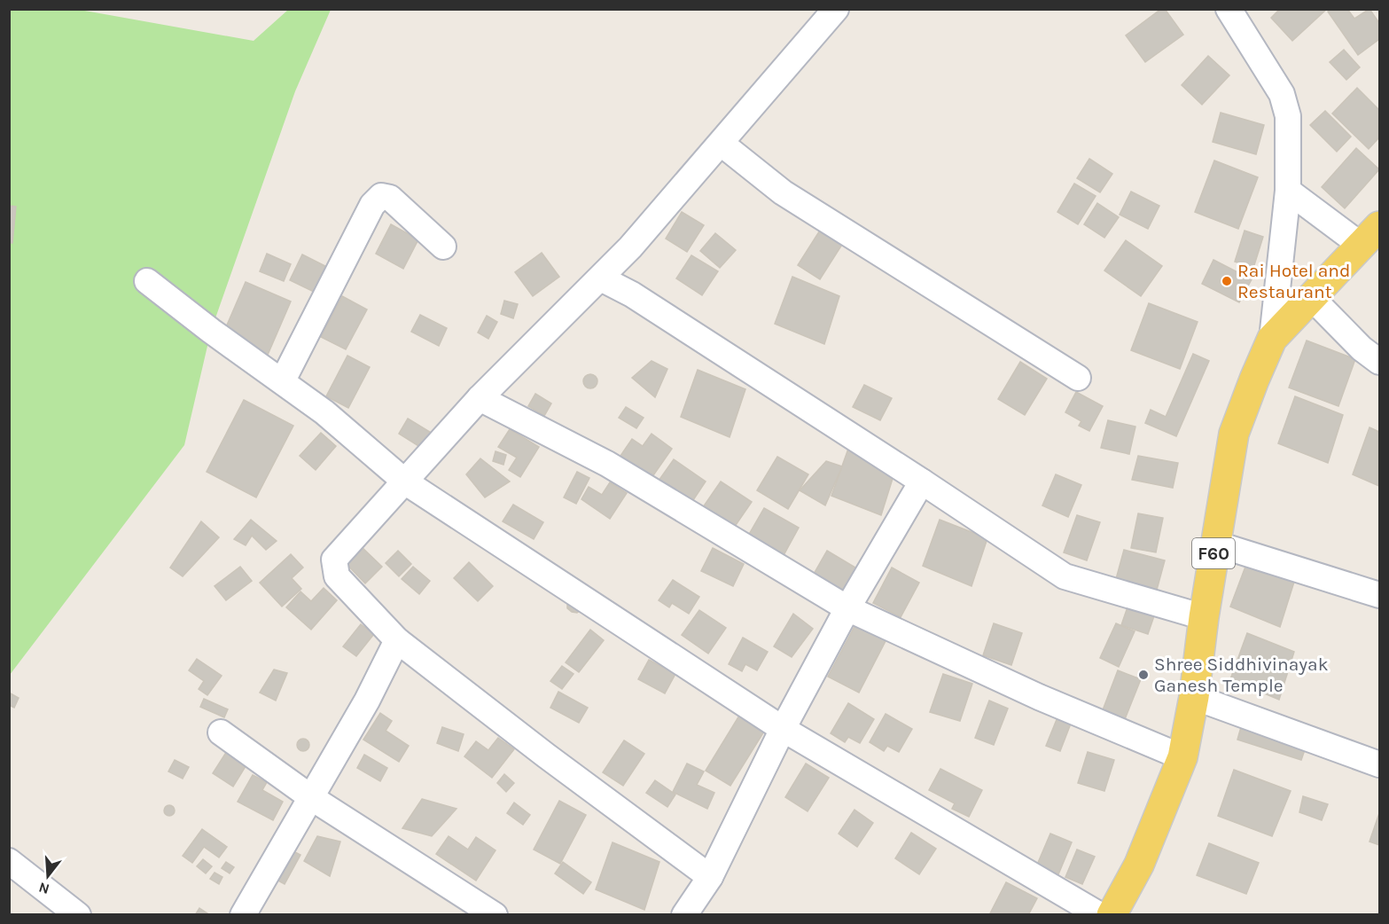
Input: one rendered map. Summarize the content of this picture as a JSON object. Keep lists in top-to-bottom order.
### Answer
{
  "streets": {
    "main road": ["F60"]
  },
  "places": ["Rai Hotel and Restaurant", "Shree Siddhivinayak Ganesh Temple"],
  "north": "bottom"
}
